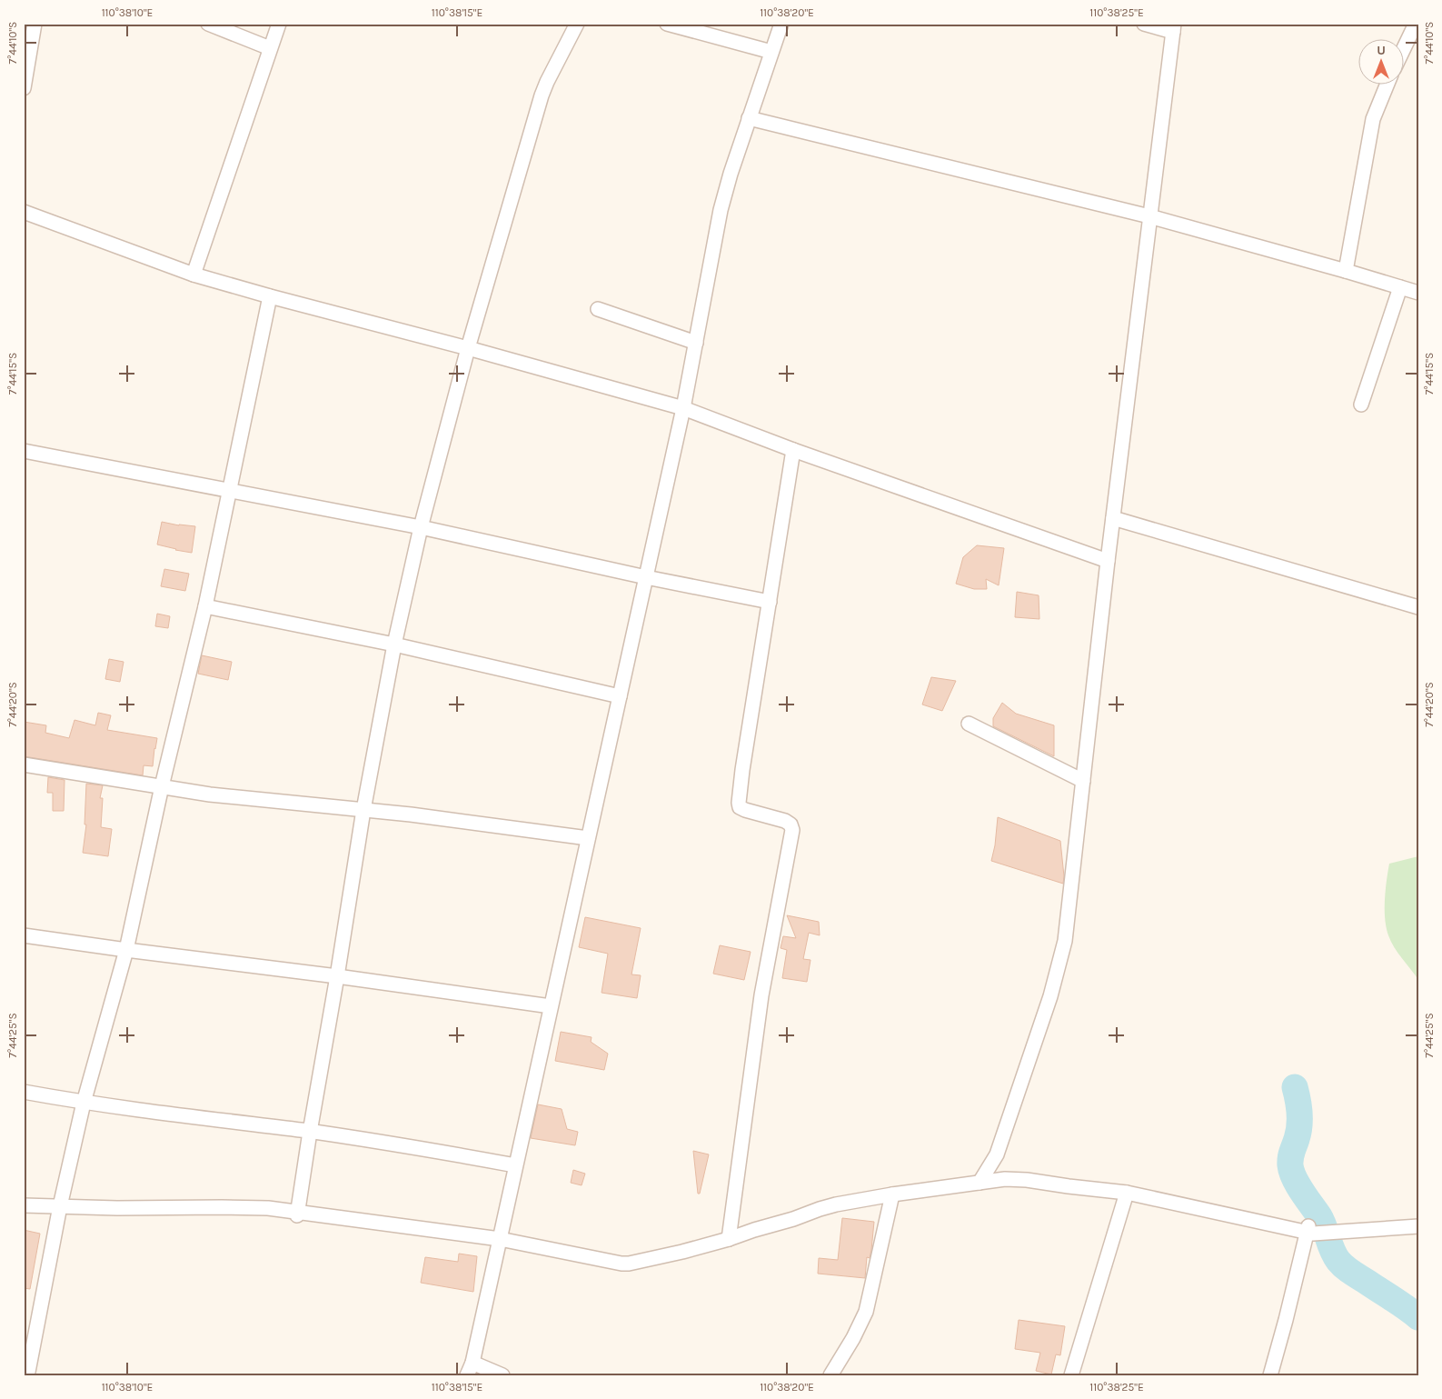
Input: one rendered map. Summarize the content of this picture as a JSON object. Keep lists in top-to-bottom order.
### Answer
{
  "north": "top",
  "coordinates": [
    "110°38'10\"E",
    "110°38'15\"E",
    "110°38'20\"E",
    "110°38'25\"E",
    "7°44'10\"S",
    "7°44'15\"S",
    "7°44'20\"S",
    "7°44'25\"S"
  ]
}
